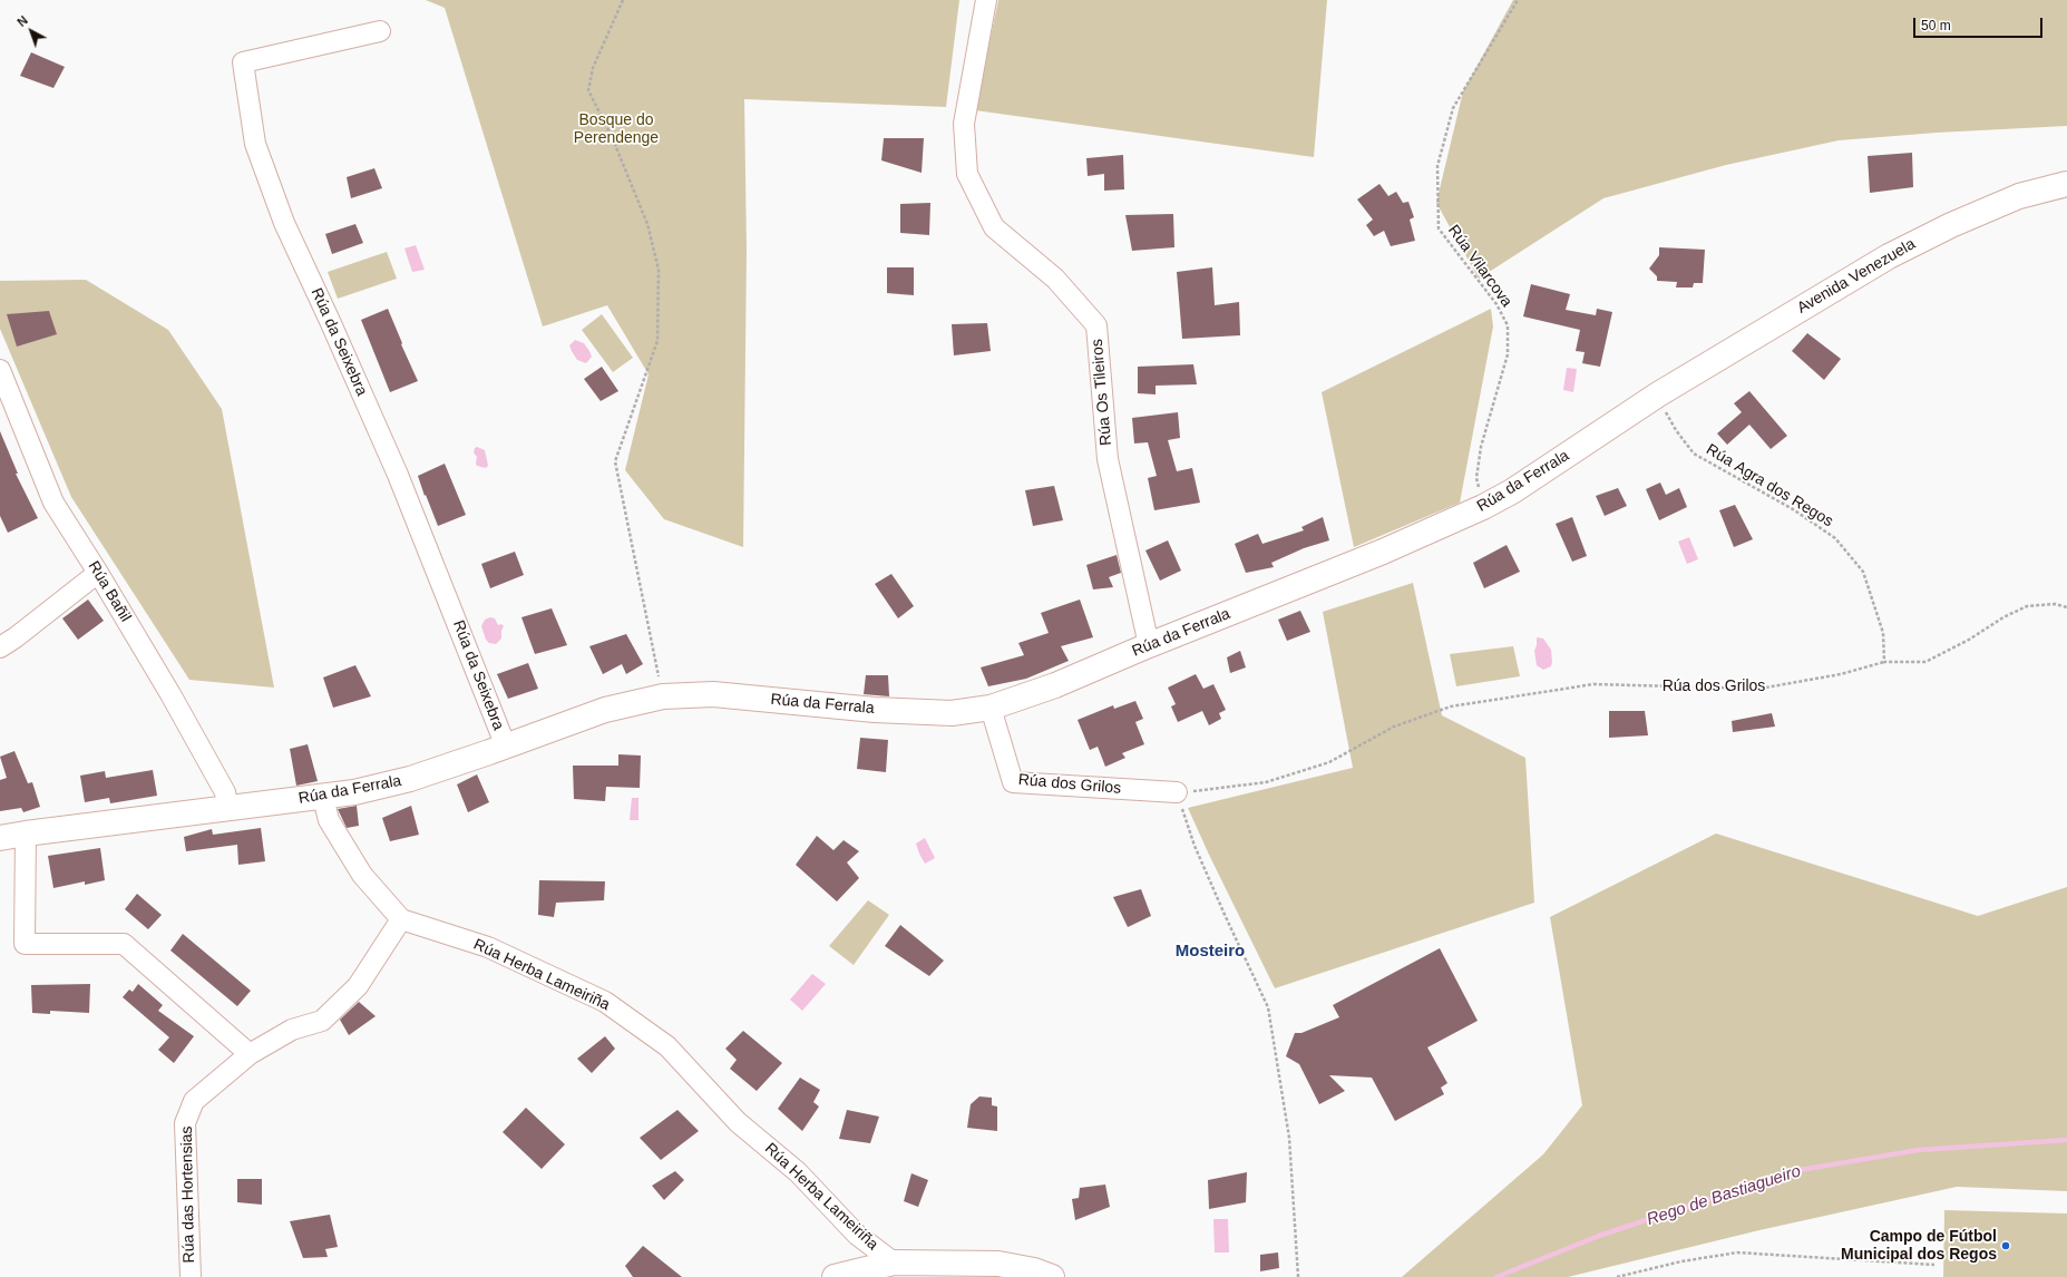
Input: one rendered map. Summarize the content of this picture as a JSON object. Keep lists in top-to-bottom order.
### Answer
{
  "streets": {
    "street": [
      "Avenida Venezuela",
      "Rúa da Seixebra",
      "Rúa Os Tileiros",
      "Rúa da Ferrala",
      "Rúa Bañil",
      "Rúa dos Grilos",
      "Rúa Herba Lameiriña",
      "Rúa das Hortensias"
    ],
    "path": ["Rúa Vilarcova", "Rúa Agra dos Regos"]
  },
  "crossings": [
    ["Rúa Vilarcova", "Rúa da Ferrala"],
    ["Avenida Venezuela", "Rúa da Ferrala"],
    ["Avenida Venezuela", "Rúa Agra dos Regos"],
    ["Rúa da Seixebra", "Rúa da Ferrala"],
    ["Rúa Os Tileiros", "Rúa da Ferrala"],
    ["Rúa da Ferrala", "Rúa Agra dos Regos"],
    ["Rúa da Ferrala", "Rúa Bañil"],
    ["Rúa da Ferrala", "Rúa dos Grilos"],
    ["Rúa Agra dos Regos", "Rúa dos Grilos"],
    ["Rúa Herba Lameiriña", "Rúa das Hortensias"]
  ],
  "districts": ["Mosteiro"],
  "water": ["Rego de Bastiagueiro"],
  "parks": ["Bosque do Perendenge"],
  "places": ["Campo de Fútbol Municipal dos Regos"],
  "scale_bar": "50 m",
  "north": "top left"
}
